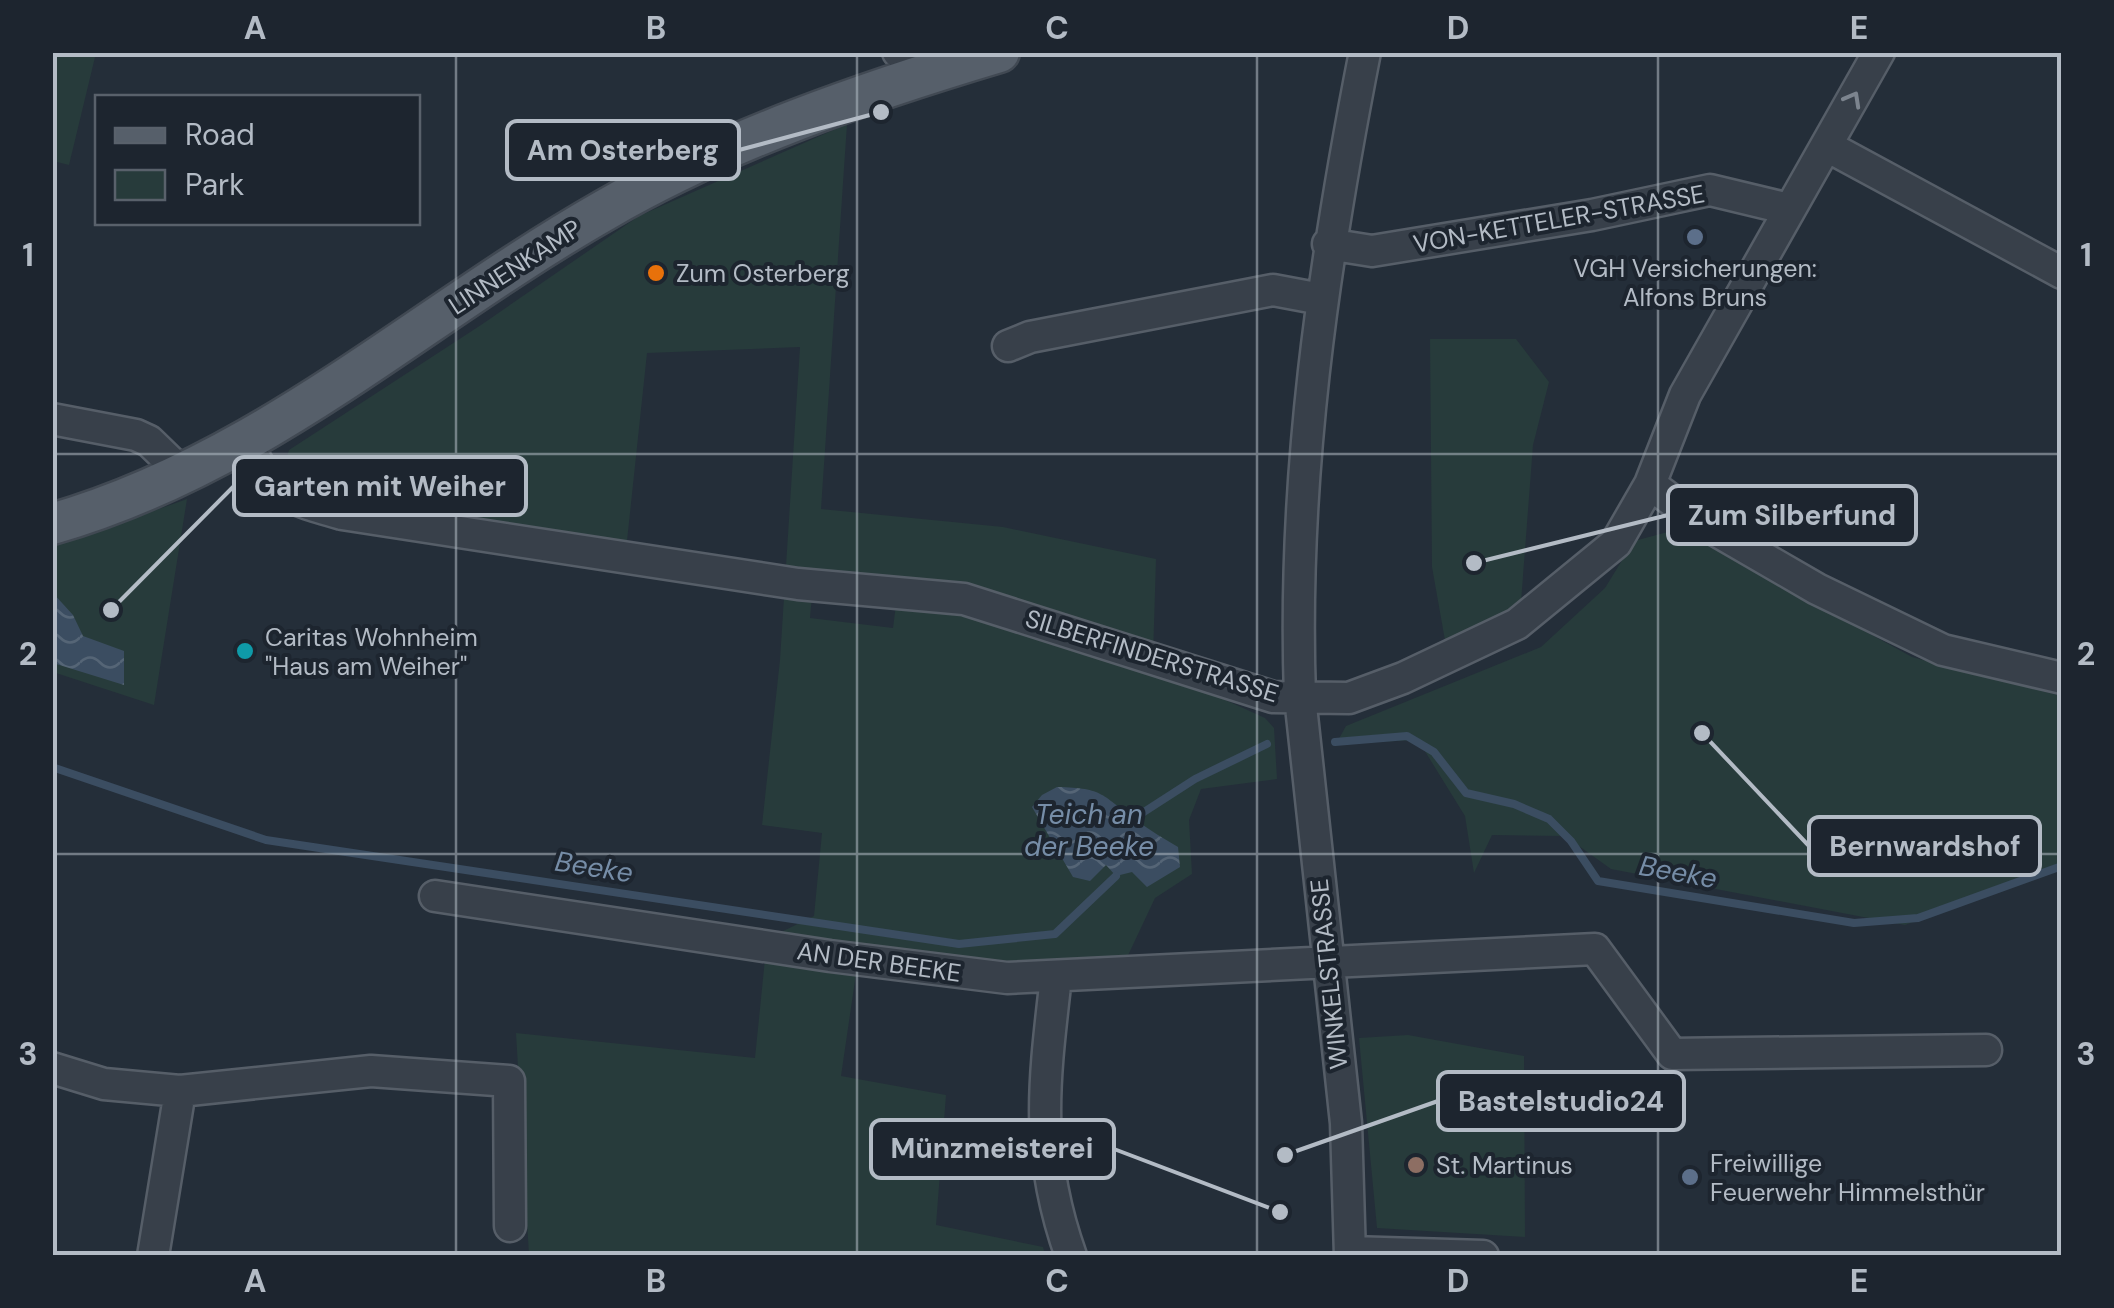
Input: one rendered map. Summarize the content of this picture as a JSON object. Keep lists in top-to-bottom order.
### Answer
{
  "streets": {
    "main road": ["LINNENKAMP"],
    "street": [
      "VON-KETTELER-STRASSE",
      "SILBERFINDERSTRASSE",
      "AN DER BEEKE",
      "WINKELSTRASSE"
    ]
  },
  "crossings": [
    ["VON-KETTELER-STRASSE", "SILBERFINDERSTRASSE"],
    ["LINNENKAMP", "SILBERFINDERSTRASSE"],
    ["SILBERFINDERSTRASSE", "WINKELSTRASSE"],
    ["AN DER BEEKE", "WINKELSTRASSE"]
  ],
  "water": ["Teich an der Beeke", "Beeke"],
  "places": [
    "Am Osterberg",
    "VGH Versicherungen: Alfons Bruns",
    "Zum Osterberg",
    "Zum Silberfund",
    "Garten mit Weiher",
    "Caritas Wohnheim \"Haus am Weiher\"",
    "Bernwardshof",
    "Bastelstudio24",
    "St. Martinus",
    "Freiwillige Feuerwehr Himmelsthür",
    "Münzmeisterei"
  ],
  "legend": ["Road", "Park"],
  "grid": {
    "columns": [
      "A",
      "B",
      "C",
      "D",
      "E"
    ],
    "rows": ["1", "2", "3"]
  }
}
